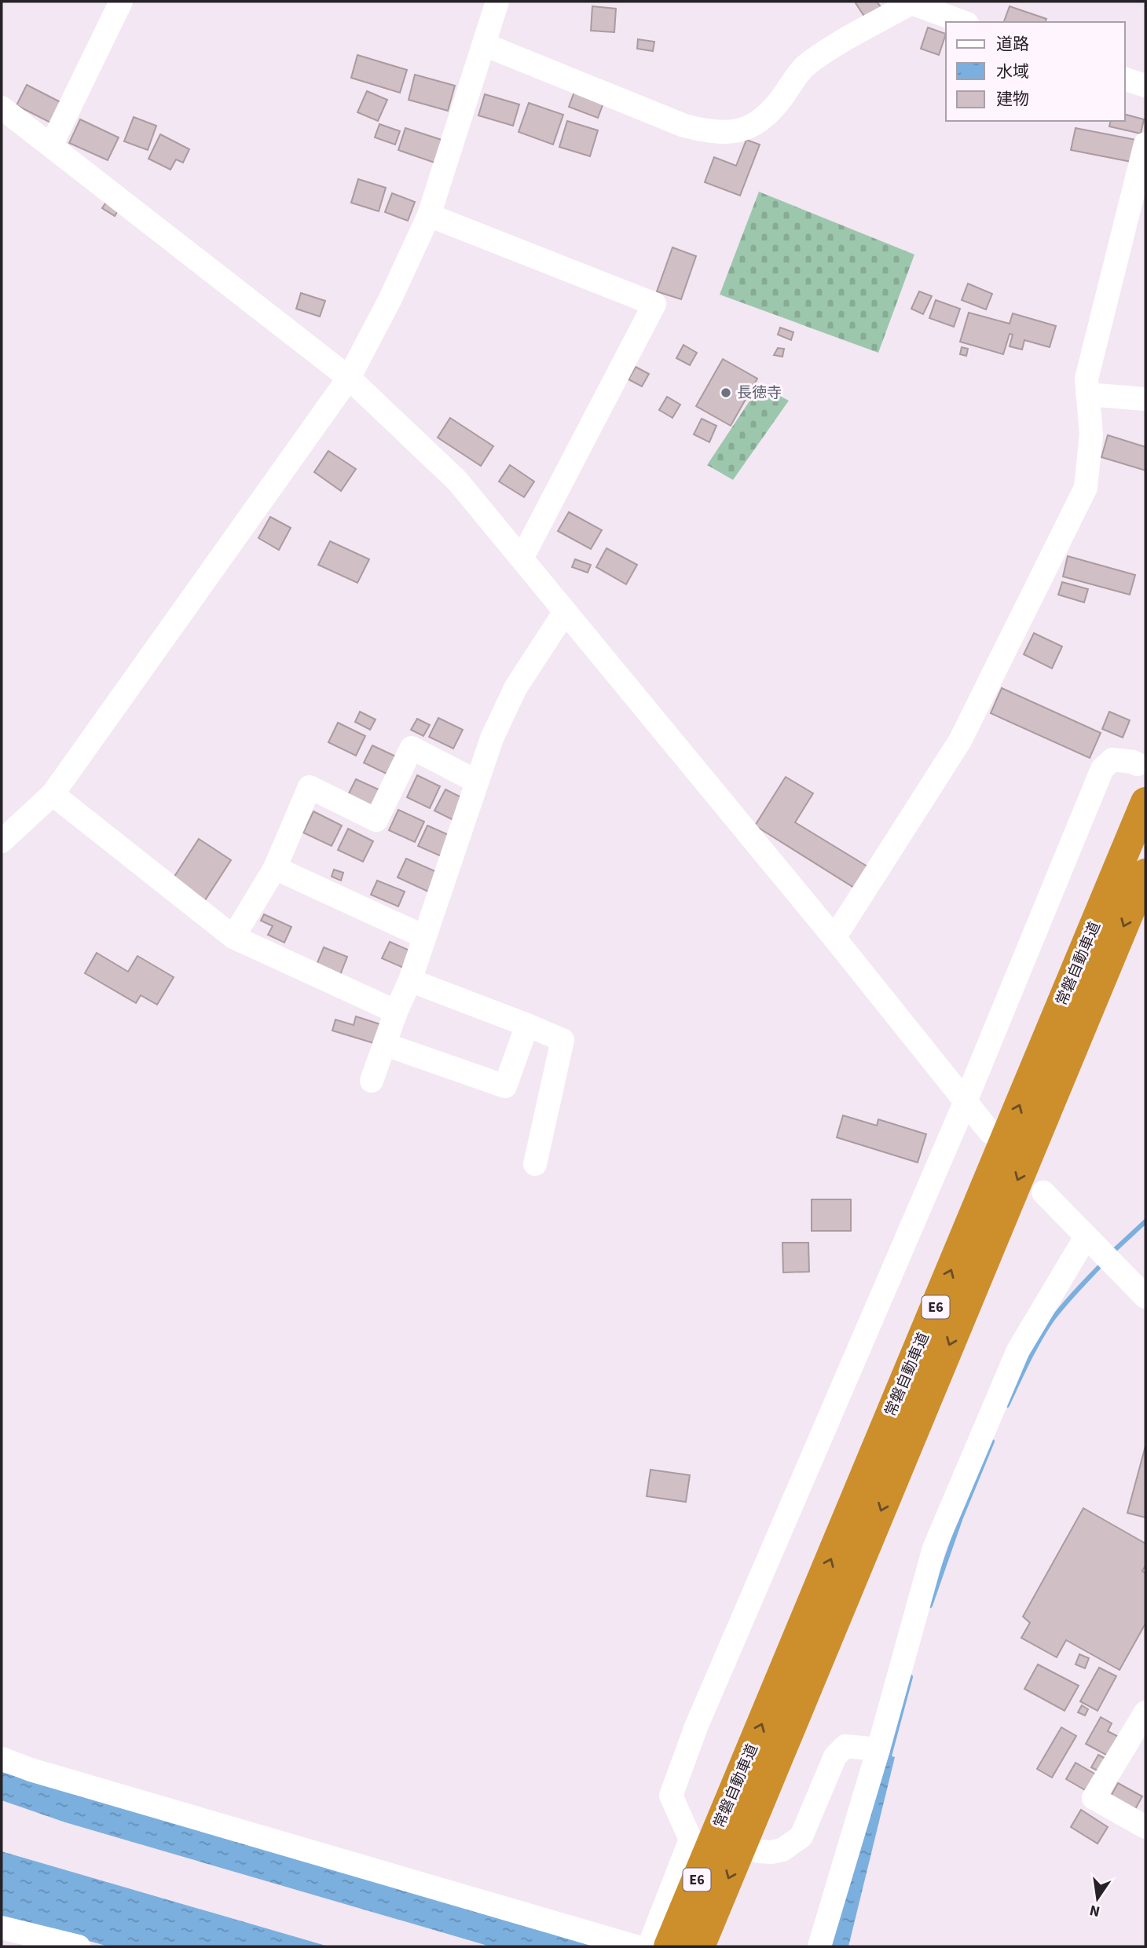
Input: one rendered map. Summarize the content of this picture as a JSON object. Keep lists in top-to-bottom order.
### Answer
{
  "streets": {
    "highway": ["常磐自動車道", "E6"]
  },
  "places": ["長徳寺"],
  "legend": ["道路", "水域", "建物"],
  "north": "bottom"
}
